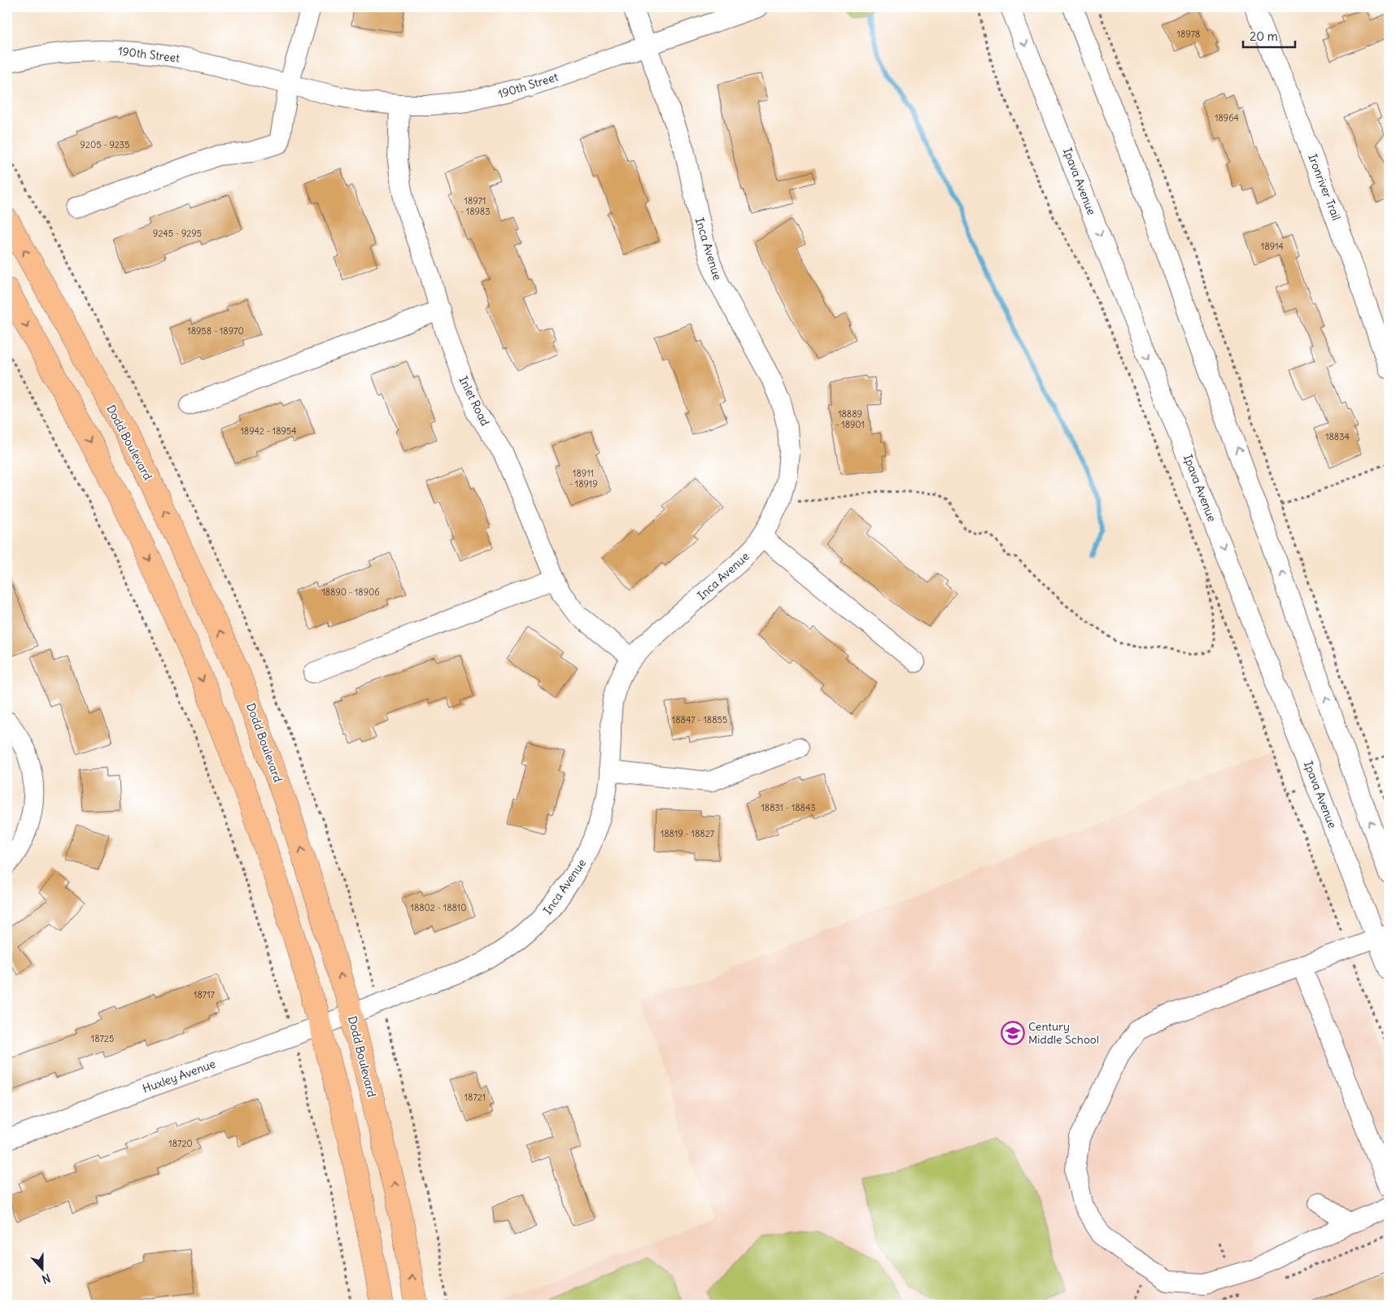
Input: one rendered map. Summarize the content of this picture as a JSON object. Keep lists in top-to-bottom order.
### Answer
{
  "streets": {
    "main road": ["Dodd Boulevard"],
    "street": [
      "190th Street",
      "Ipava Avenue",
      "Ironriver Trail",
      "Inca Avenue",
      "Inlet Road",
      "Huxley Avenue"
    ]
  },
  "crossings": [
    ["190th Street", "Inca Avenue"],
    ["190th Street", "Inlet Road"],
    ["Inca Avenue", "Inlet Road"],
    ["Inca Avenue", "Dodd Boulevard"],
    ["Inca Avenue", "Huxley Avenue"],
    ["Dodd Boulevard", "Huxley Avenue"]
  ],
  "places": {
    "school or university": ["Century Middle School"]
  },
  "house_numbers": [
    "18978",
    "18964",
    "9205 - 9235",
    "18971 - 18983",
    "9245 - 9295",
    "18914",
    "18958 - 18970",
    "18889 - 18901",
    "18942 - 18954",
    "18834",
    "18911 - 18919",
    "18890 - 18906",
    "18847 - 18855",
    "18831 - 18843",
    "18819 - 18827",
    "18802 - 18810",
    "18717",
    "18725",
    "18721",
    "18720"
  ],
  "scale_bar": "20 m",
  "north": "bottom"
}
